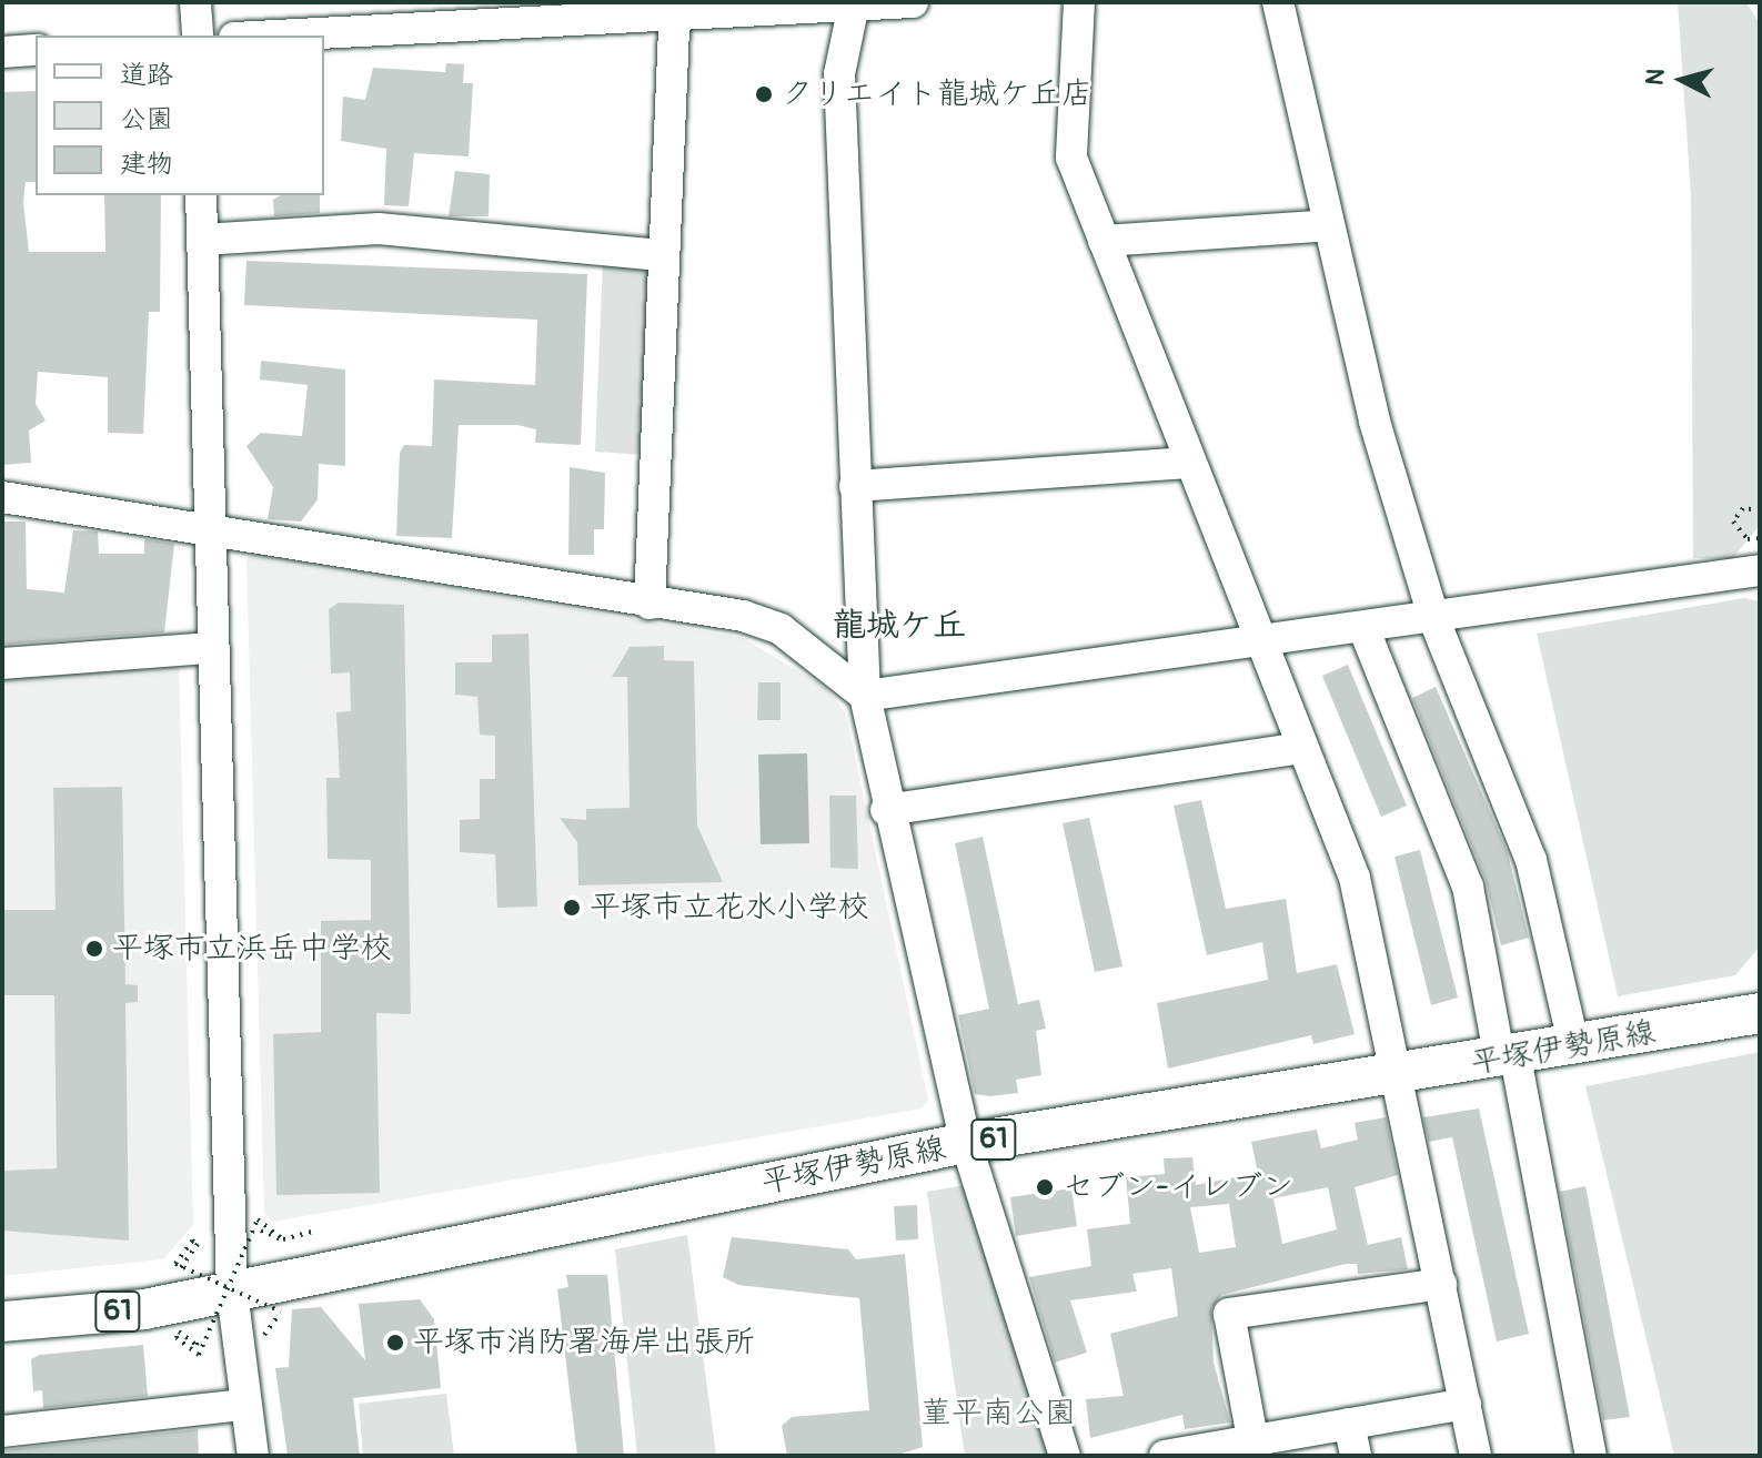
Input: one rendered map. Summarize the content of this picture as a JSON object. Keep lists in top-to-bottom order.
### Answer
{
  "streets": {
    "main road": ["平塚伊勢原線", "61"]
  },
  "districts": ["龍城ケ丘"],
  "parks": ["菫平南公園"],
  "places": [
    "クリエイト龍城ケ丘店",
    "平塚市立花水小学校",
    "平塚市立浜岳中学校",
    "セブン-イレブン",
    "平塚市消防署海岸出張所"
  ],
  "legend": ["道路", "公園", "建物"],
  "north": "left"
}
